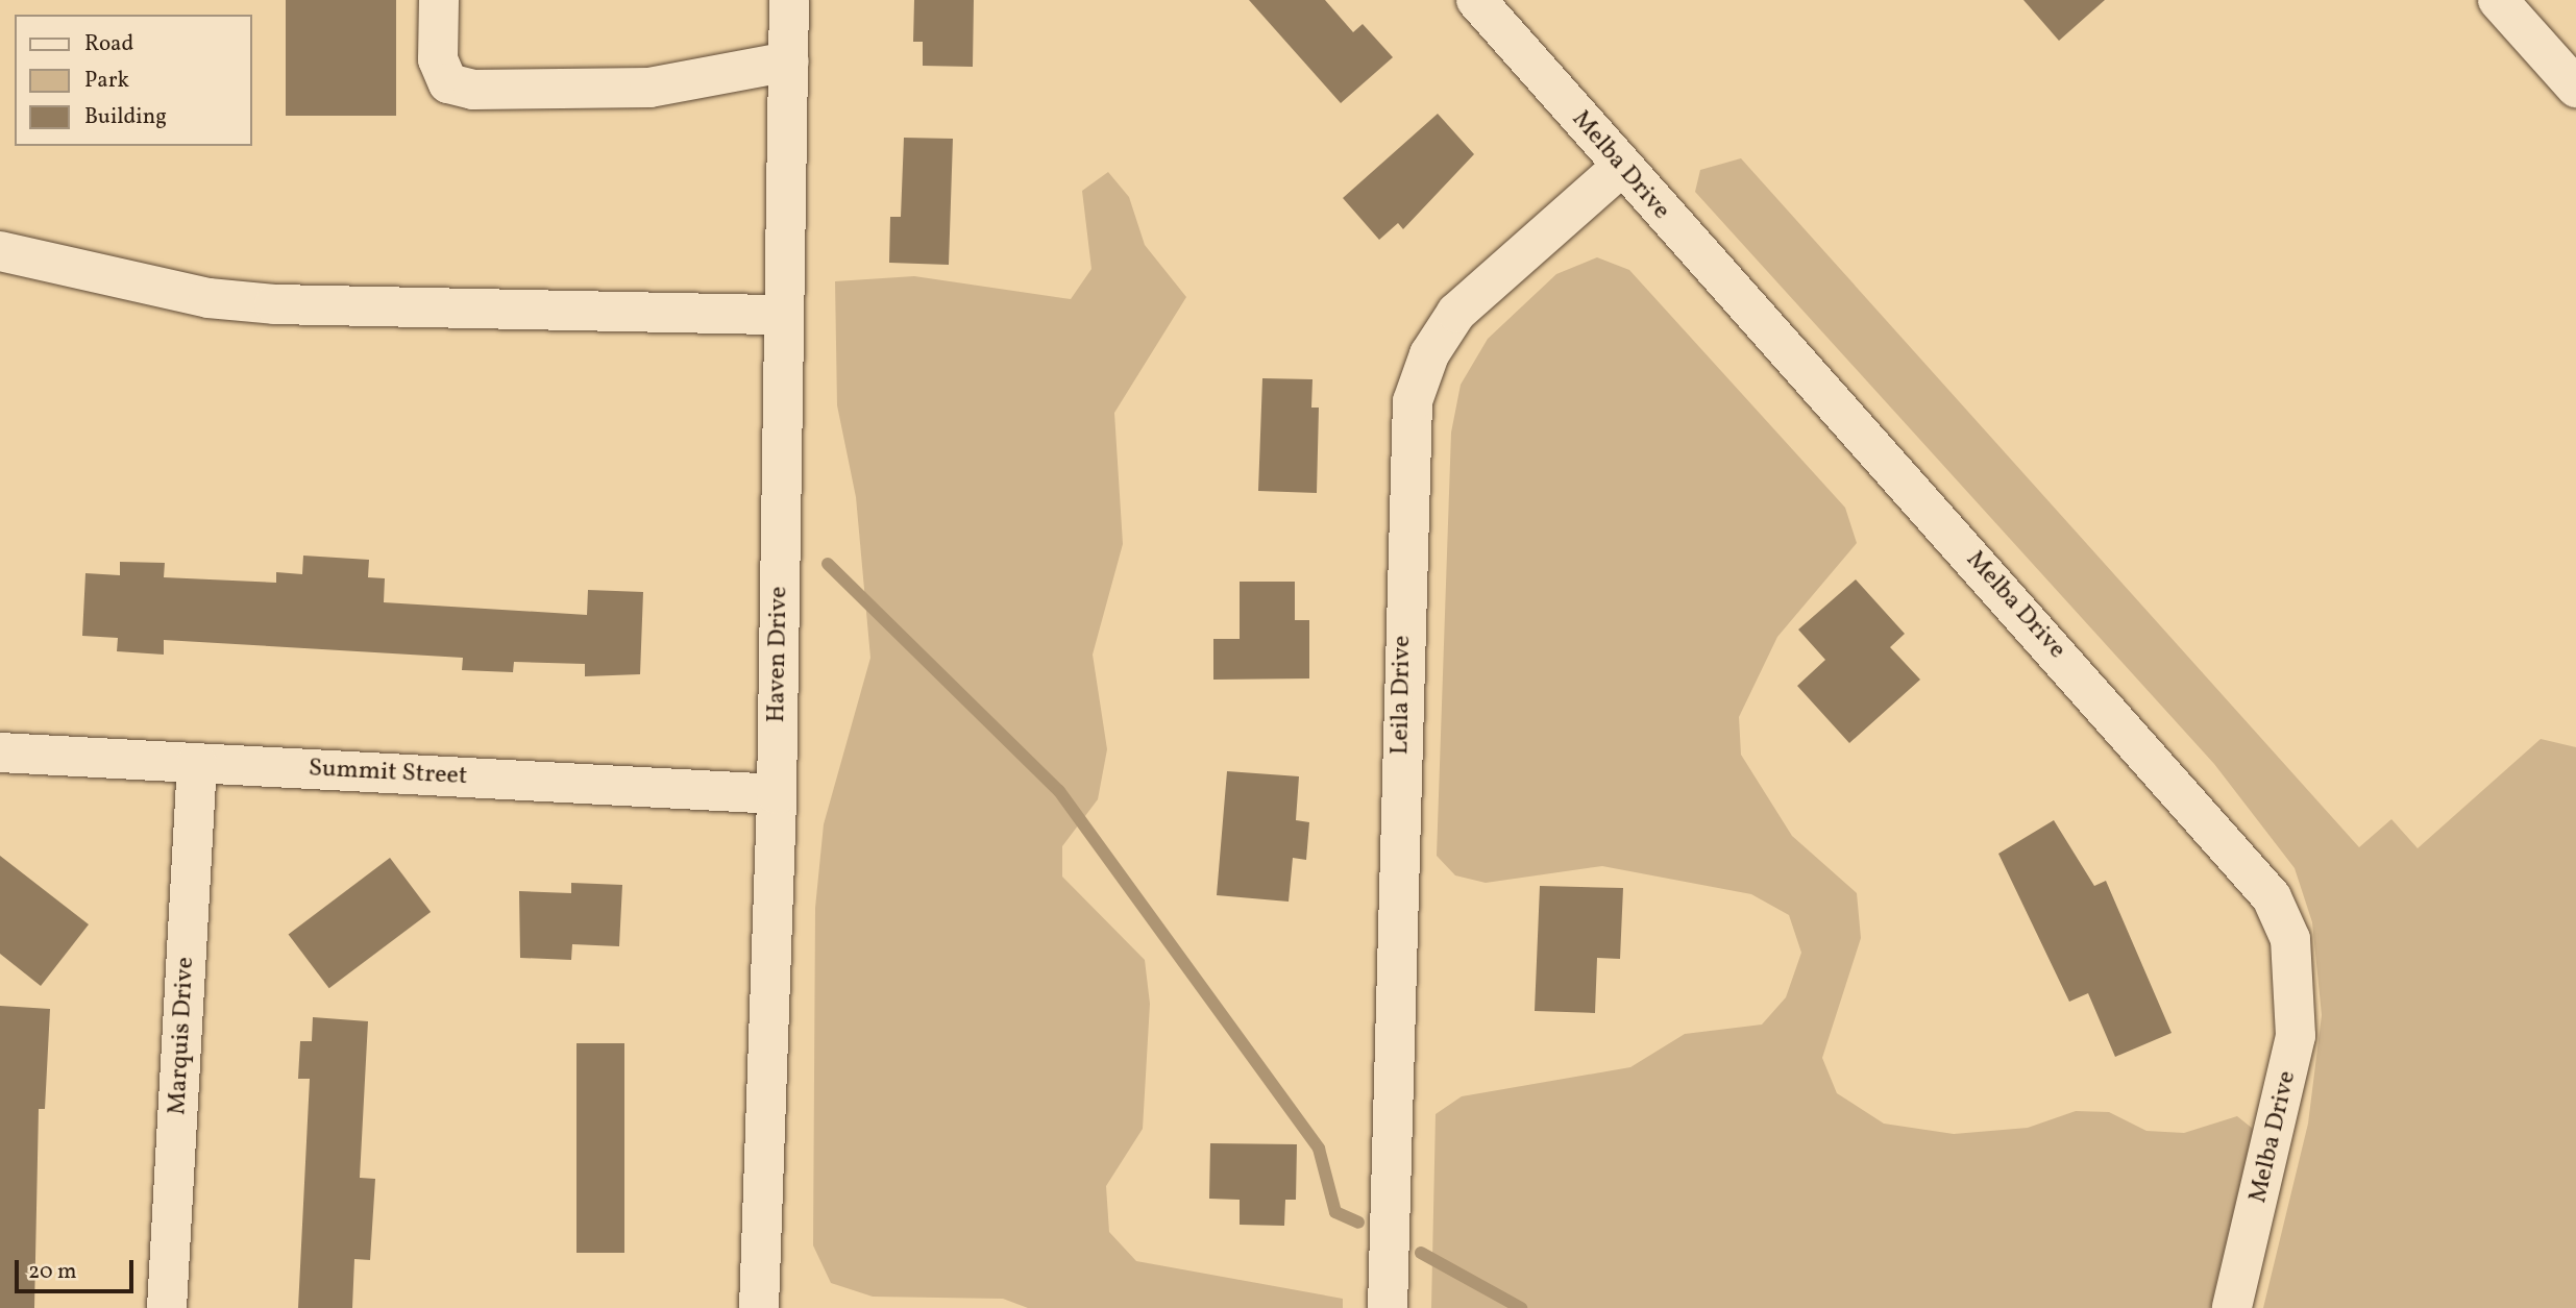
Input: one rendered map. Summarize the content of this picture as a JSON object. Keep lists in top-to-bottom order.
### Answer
{
  "streets": {
    "street": [
      "Melba Drive",
      "Haven Drive",
      "Leila Drive",
      "Summit Street",
      "Marquis Drive"
    ]
  },
  "crossings": [
    ["Melba Drive", "Leila Drive"],
    ["Haven Drive", "Summit Street"],
    ["Summit Street", "Marquis Drive"]
  ],
  "legend": ["Road", "Park", "Building"],
  "scale_bar": "20 m"
}
